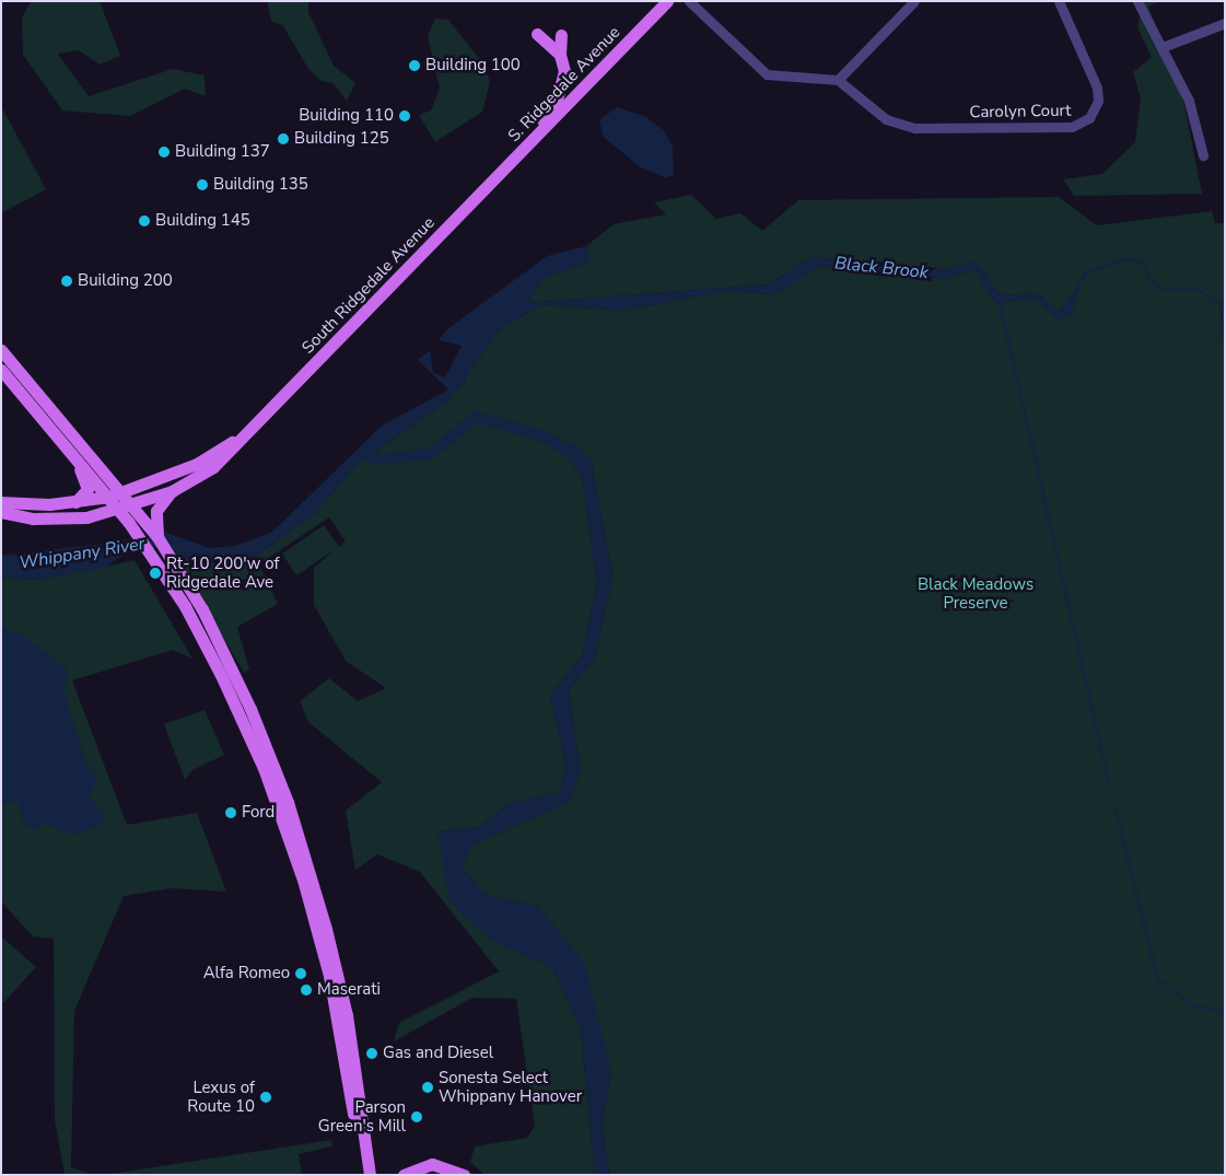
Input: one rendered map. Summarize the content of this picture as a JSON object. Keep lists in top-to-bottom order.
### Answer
{
  "streets": {
    "main road": ["S. Ridgedale Avenue", "South Ridgedale Avenue"],
    "street": ["Carolyn Court"]
  },
  "crossings": [
    ["S. Ridgedale Avenue", "South Ridgedale Avenue"]
  ],
  "water": ["Black Brook", "Whippany River"],
  "parks": ["Black Meadows Preserve"],
  "places": [
    "Building 100",
    "Building 110",
    "Building 125",
    "Building 137",
    "Building 135",
    "Building 145",
    "Building 200",
    "Rt-10 200'w of Ridgedale Ave",
    "Ford",
    "Alfa Romeo",
    "Maserati",
    "Gas and Diesel",
    "Sonesta Select Whippany Hanover",
    "Lexus of Route 10",
    "Parson Green's Mill"
  ]
}
